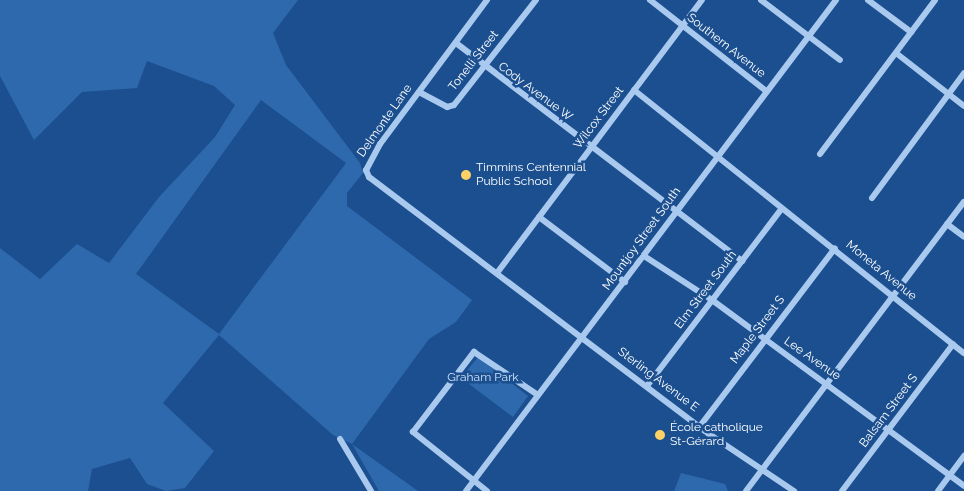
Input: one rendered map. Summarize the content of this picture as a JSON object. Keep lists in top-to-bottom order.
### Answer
{
  "streets": {
    "street": [
      "Southern Avenue",
      "Tonelli Street",
      "Cody Avenue W",
      "Wilcox Street",
      "Delmonte Lane",
      "Mountjoy Street South",
      "Moneta Avenue",
      "Elm Street South",
      "Maple Street S",
      "Lee Avenue",
      "Sterling Avenue E",
      "Balsam Street S"
    ]
  },
  "crossings": [
    ["Southern Avenue", "Wilcox Street"],
    ["Southern Avenue", "Mountjoy Street South"],
    ["Tonelli Street", "Cody Avenue W"],
    ["Tonelli Street", "Delmonte Lane"],
    ["Cody Avenue W", "Wilcox Street"],
    ["Cody Avenue W", "Delmonte Lane"],
    ["Cody Avenue W", "Mountjoy Street South"],
    ["Cody Avenue W", "Elm Street South"],
    ["Wilcox Street", "Delmonte Lane"],
    ["Wilcox Street", "Moneta Avenue"],
    ["Wilcox Street", "Sterling Avenue E"],
    ["Delmonte Lane", "Sterling Avenue E"],
    ["Mountjoy Street South", "Moneta Avenue"],
    ["Mountjoy Street South", "Lee Avenue"],
    ["Mountjoy Street South", "Sterling Avenue E"],
    ["Moneta Avenue", "Elm Street South"],
    ["Moneta Avenue", "Maple Street S"],
    ["Moneta Avenue", "Balsam Street S"],
    ["Elm Street South", "Lee Avenue"],
    ["Elm Street South", "Sterling Avenue E"],
    ["Maple Street S", "Lee Avenue"],
    ["Maple Street S", "Sterling Avenue E"],
    ["Lee Avenue", "Balsam Street S"]
  ],
  "parks": ["Graham Park"],
  "places": ["Timmins Centennial Public School", "École catholique St-Gérard"]
}
